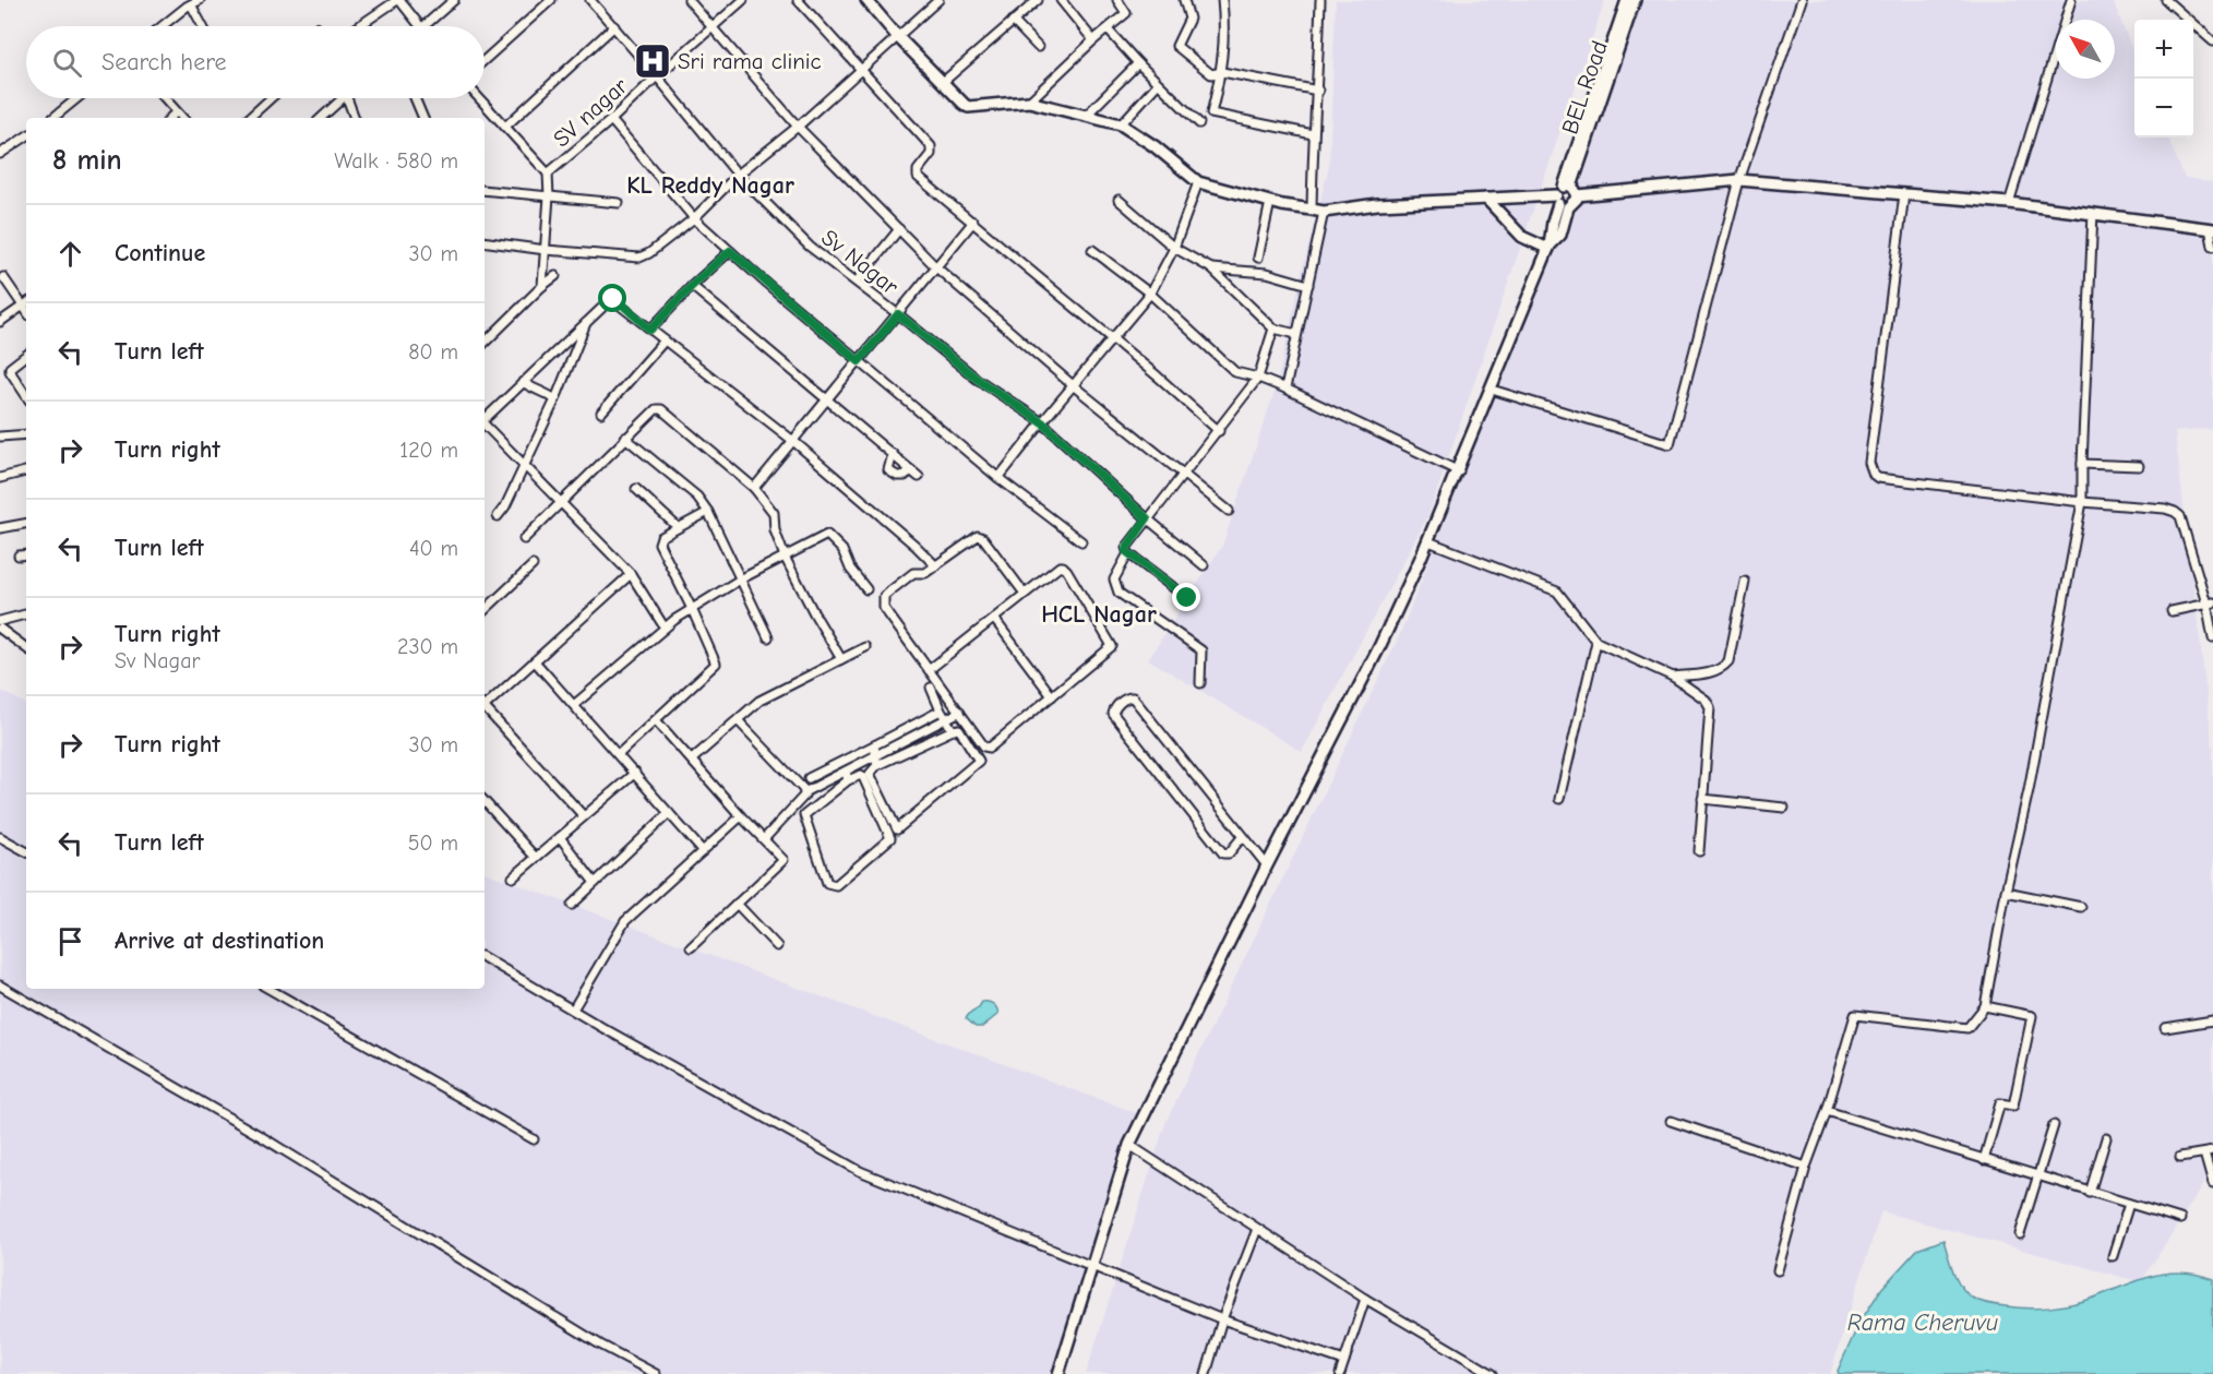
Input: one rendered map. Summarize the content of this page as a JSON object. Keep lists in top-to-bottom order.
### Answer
{
  "streets": {
    "street": ["BEL Road", "SV nagar", "Sv Nagar"]
  },
  "crossings": [
    ["SV nagar", "Sv Nagar"]
  ],
  "districts": ["KL Reddy Nagar", "HCL Nagar"],
  "water": ["Rama Cheruvu"],
  "places": {
    "hospital": ["Sri rama clinic"]
  },
  "north": "top left",
  "page": {
    "map_buttons": ["+", "−"],
    "search": "Search here",
    "heading": ["8 min", "Walk · 580 m"],
    "list": [
      ["Continue", "30 m"],
      ["Turn left", "80 m"],
      ["Turn right", "120 m"],
      ["Turn left", "40 m"],
      ["Turn right", "Sv Nagar", "230 m"],
      ["Turn right", "30 m"],
      ["Turn left", "50 m"],
      "Arrive at destination"
    ]
  }
}
